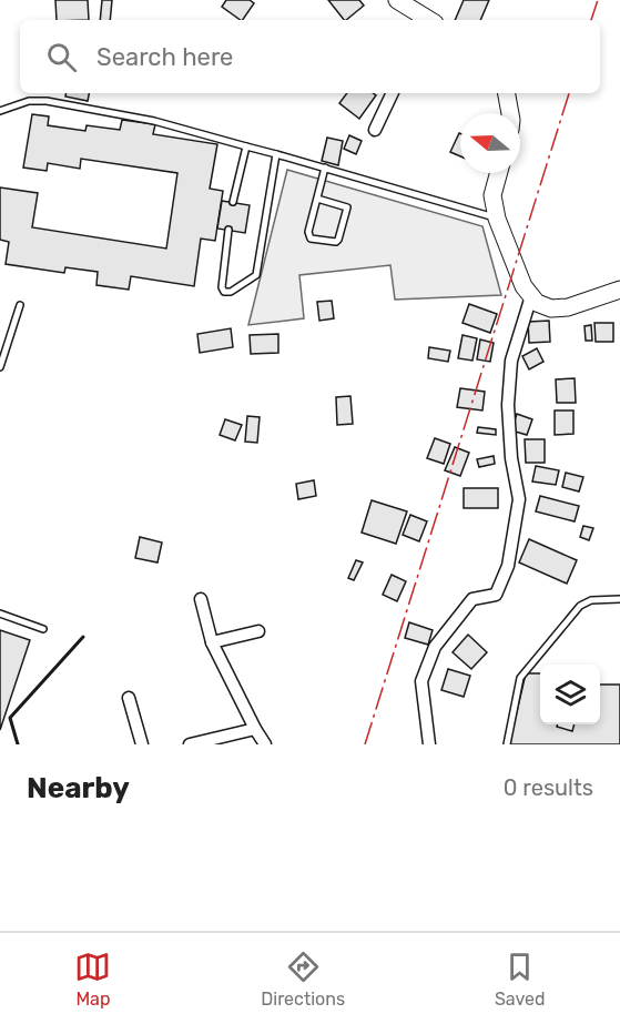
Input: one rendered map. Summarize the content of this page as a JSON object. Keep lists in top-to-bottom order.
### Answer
{
  "north": "left",
  "page": {
    "search": "Search here",
    "heading": ["Nearby", "0 results"],
    "nav": ["Map", "Directions", "Saved"]
  }
}
